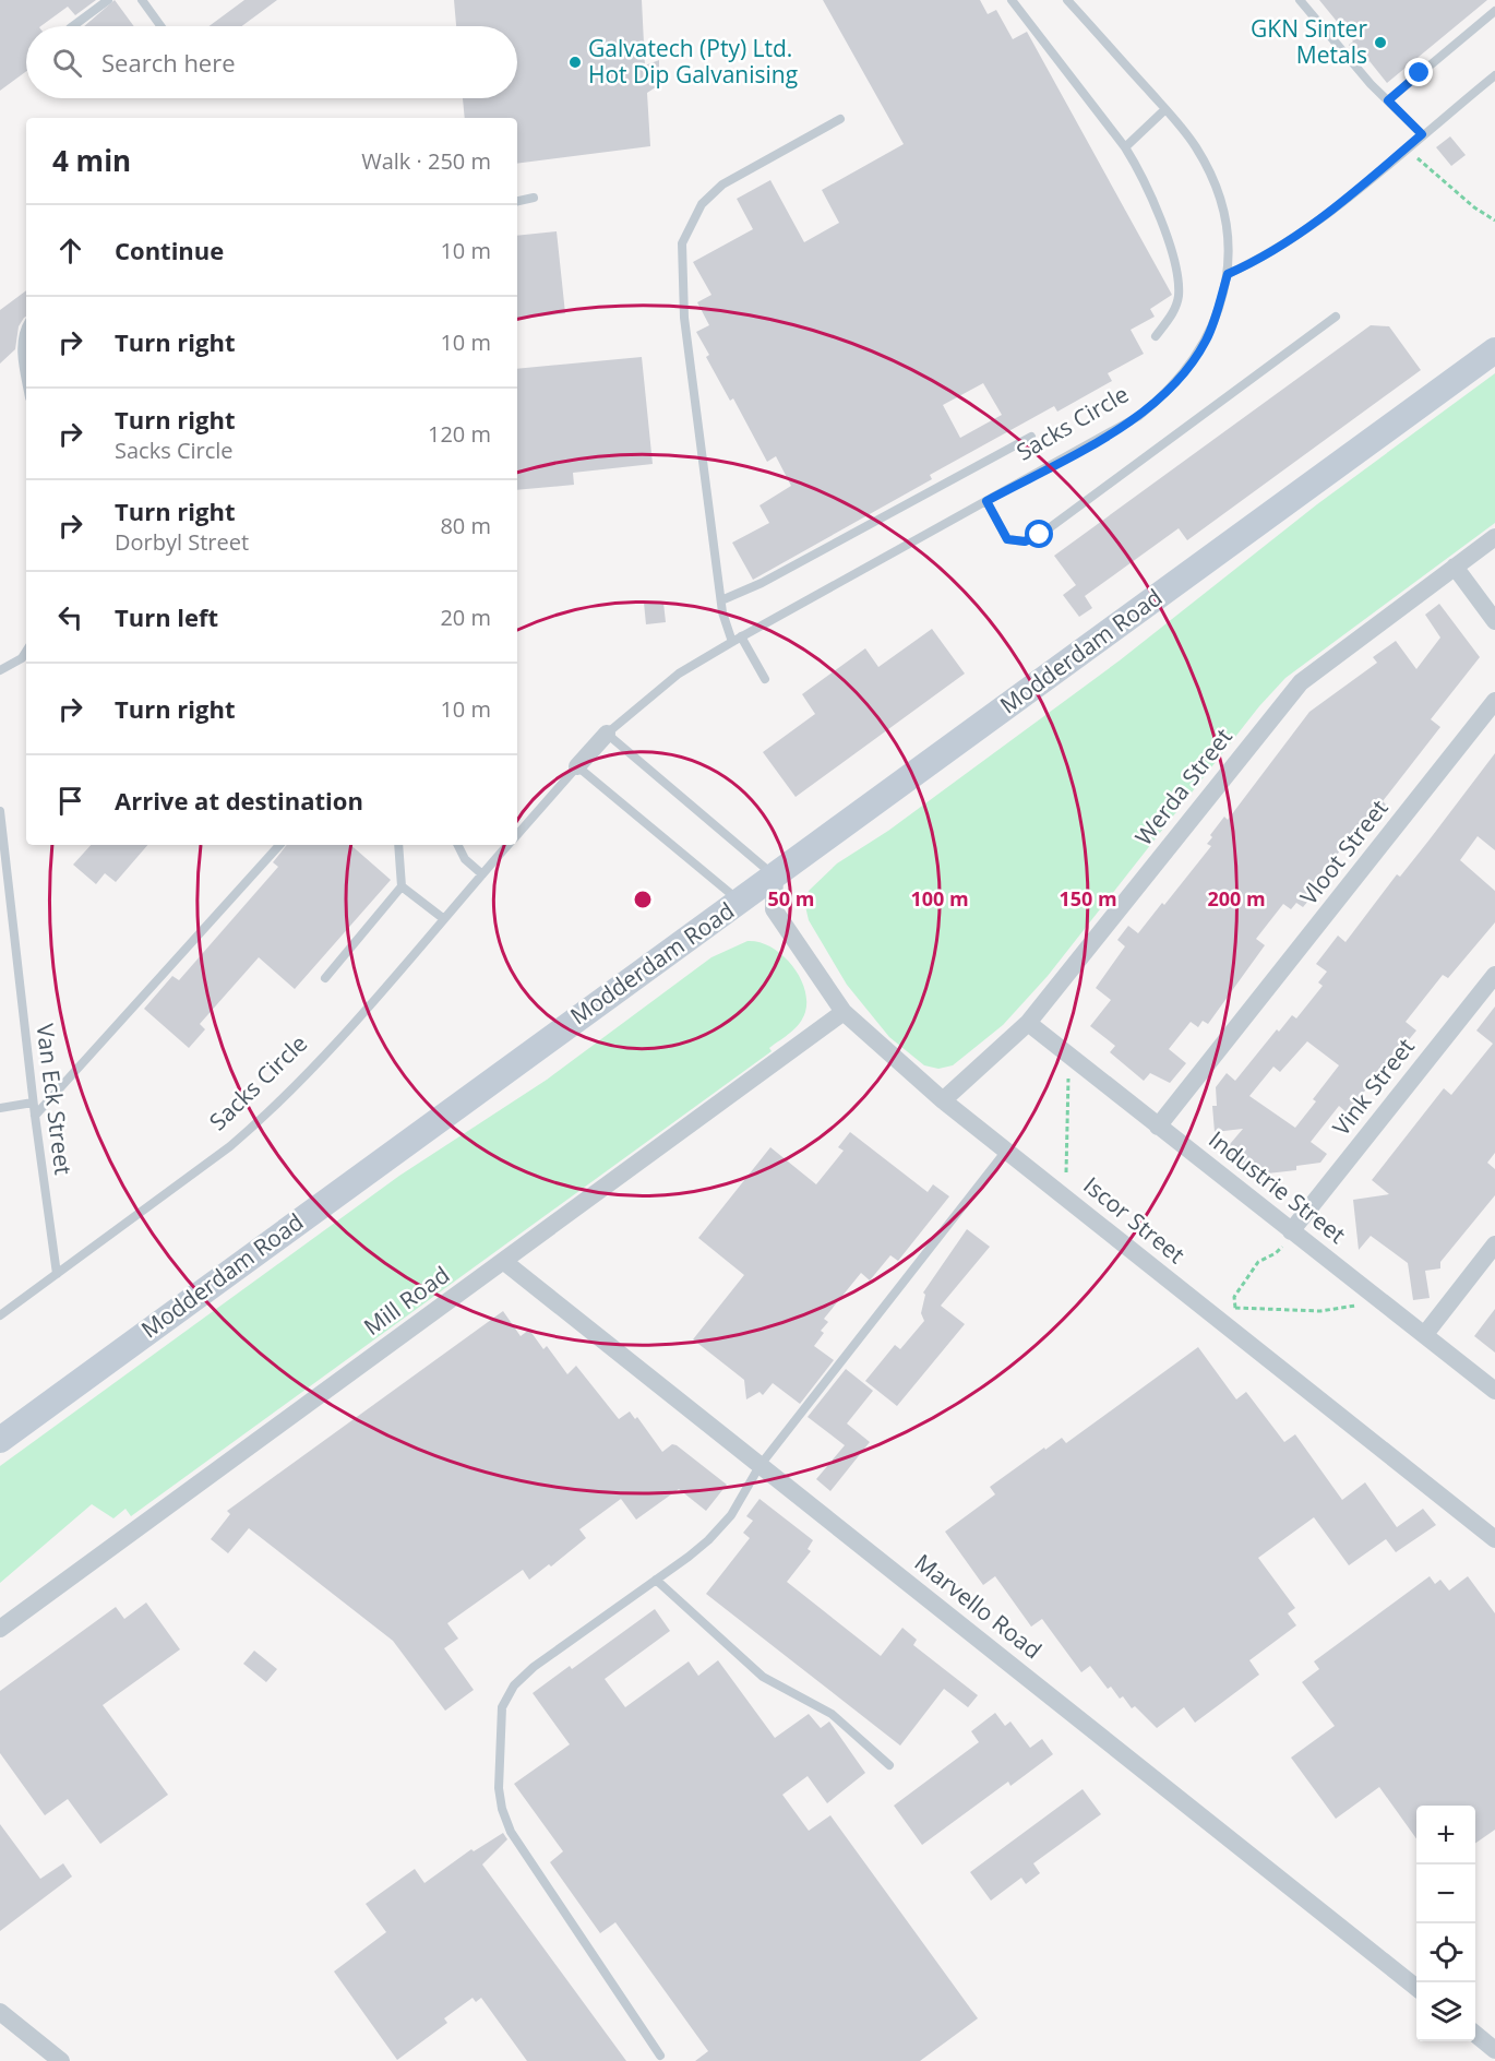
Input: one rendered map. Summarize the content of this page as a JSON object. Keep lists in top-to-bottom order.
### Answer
{
  "streets": {
    "street": [
      "Sacks Circle",
      "Modderdam Road",
      "Werda Street",
      "Vloot Street",
      "Vink Street",
      "Industrie Street",
      "Iscor Street",
      "Mill Road",
      "Marvello Road"
    ],
    "lane": ["Van Eck Street"]
  },
  "crossings": [
    ["Sacks Circle", "Van Eck Street"],
    ["Werda Street", "Industrie Street"],
    ["Werda Street", "Iscor Street"],
    ["Vloot Street", "Industrie Street"],
    ["Vink Street", "Industrie Street"],
    ["Iscor Street", "Mill Road"],
    ["Mill Road", "Marvello Road"]
  ],
  "places": ["GKN Sinter Metals", "Galvatech (Pty) Ltd. Hot Dip Galvanising"],
  "page": {
    "search": "Search here",
    "heading": ["4 min", "Walk · 250 m"],
    "list": [
      ["Continue", "10 m"],
      ["Turn right", "10 m"],
      ["Turn right", "Sacks Circle", "120 m"],
      ["Turn right", "Dorbyl Street", "80 m"],
      ["Turn left", "20 m"],
      ["Turn right", "10 m"],
      "Arrive at destination"
    ],
    "map_buttons": ["+", "−"]
  },
  "rings": [
    "50 m",
    "100 m",
    "150 m",
    "200 m"
  ]
}
